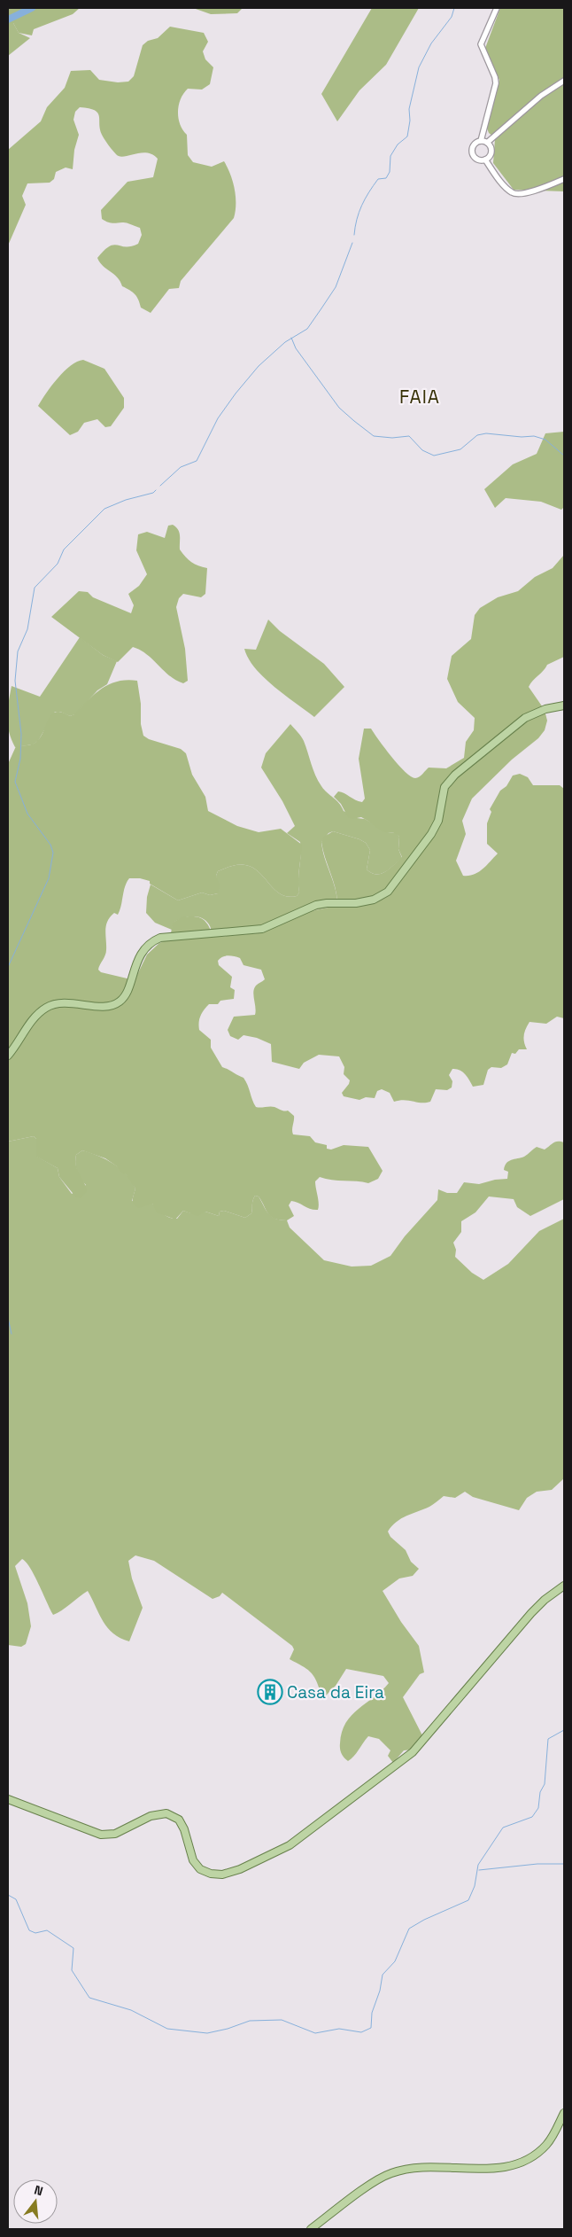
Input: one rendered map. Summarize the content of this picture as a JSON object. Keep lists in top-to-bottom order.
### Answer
{
  "districts": ["FAIA"],
  "places": {
    "building": ["Casa da Eira"]
  },
  "north": "top"
}
